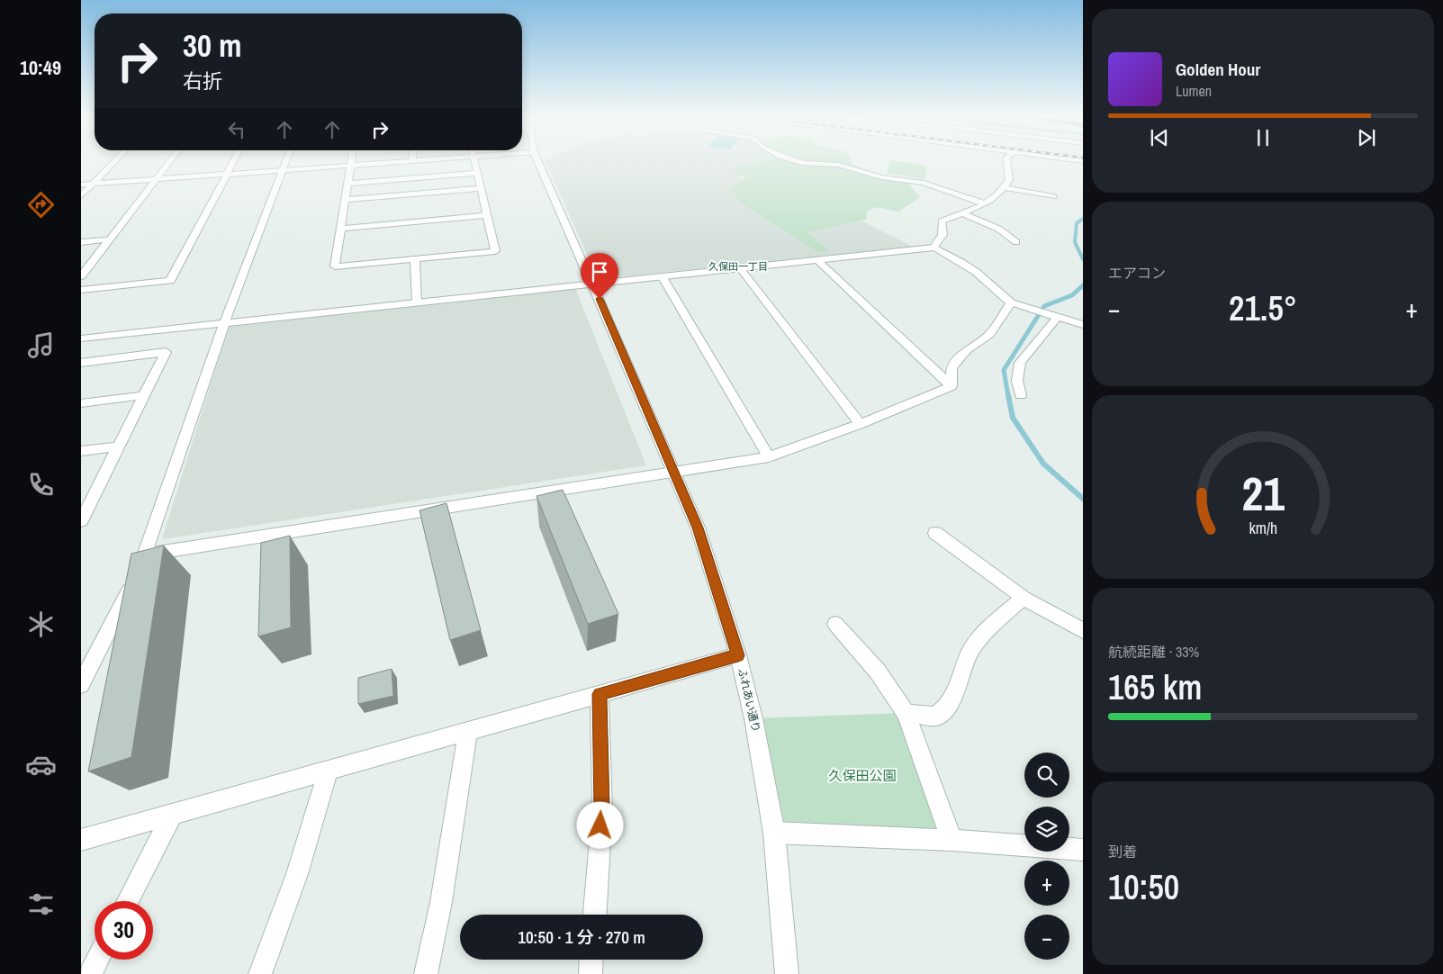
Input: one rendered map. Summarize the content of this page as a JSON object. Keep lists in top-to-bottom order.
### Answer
{
  "streets": {
    "street": ["ふれあい通り"]
  },
  "districts": ["久保田一丁目"],
  "parks": ["久保田公園"],
  "page": {
    "tabs": "10:49",
    "turn": ["30 m", "右折"],
    "song": ["Golden Hour", "Lumen"],
    "tile": [
      "エアコン",
      ["航続距離 · 33%", "165 km"],
      ["到着", "10:50"]
    ],
    "heat": ["−", "21.5°", "+"],
    "map_buttons": ["+", "−"],
    "limit": "30",
    "trip": "10:50 · 1 分 · 270 m",
    "gauge": ["21", "km/h"]
  }
}
